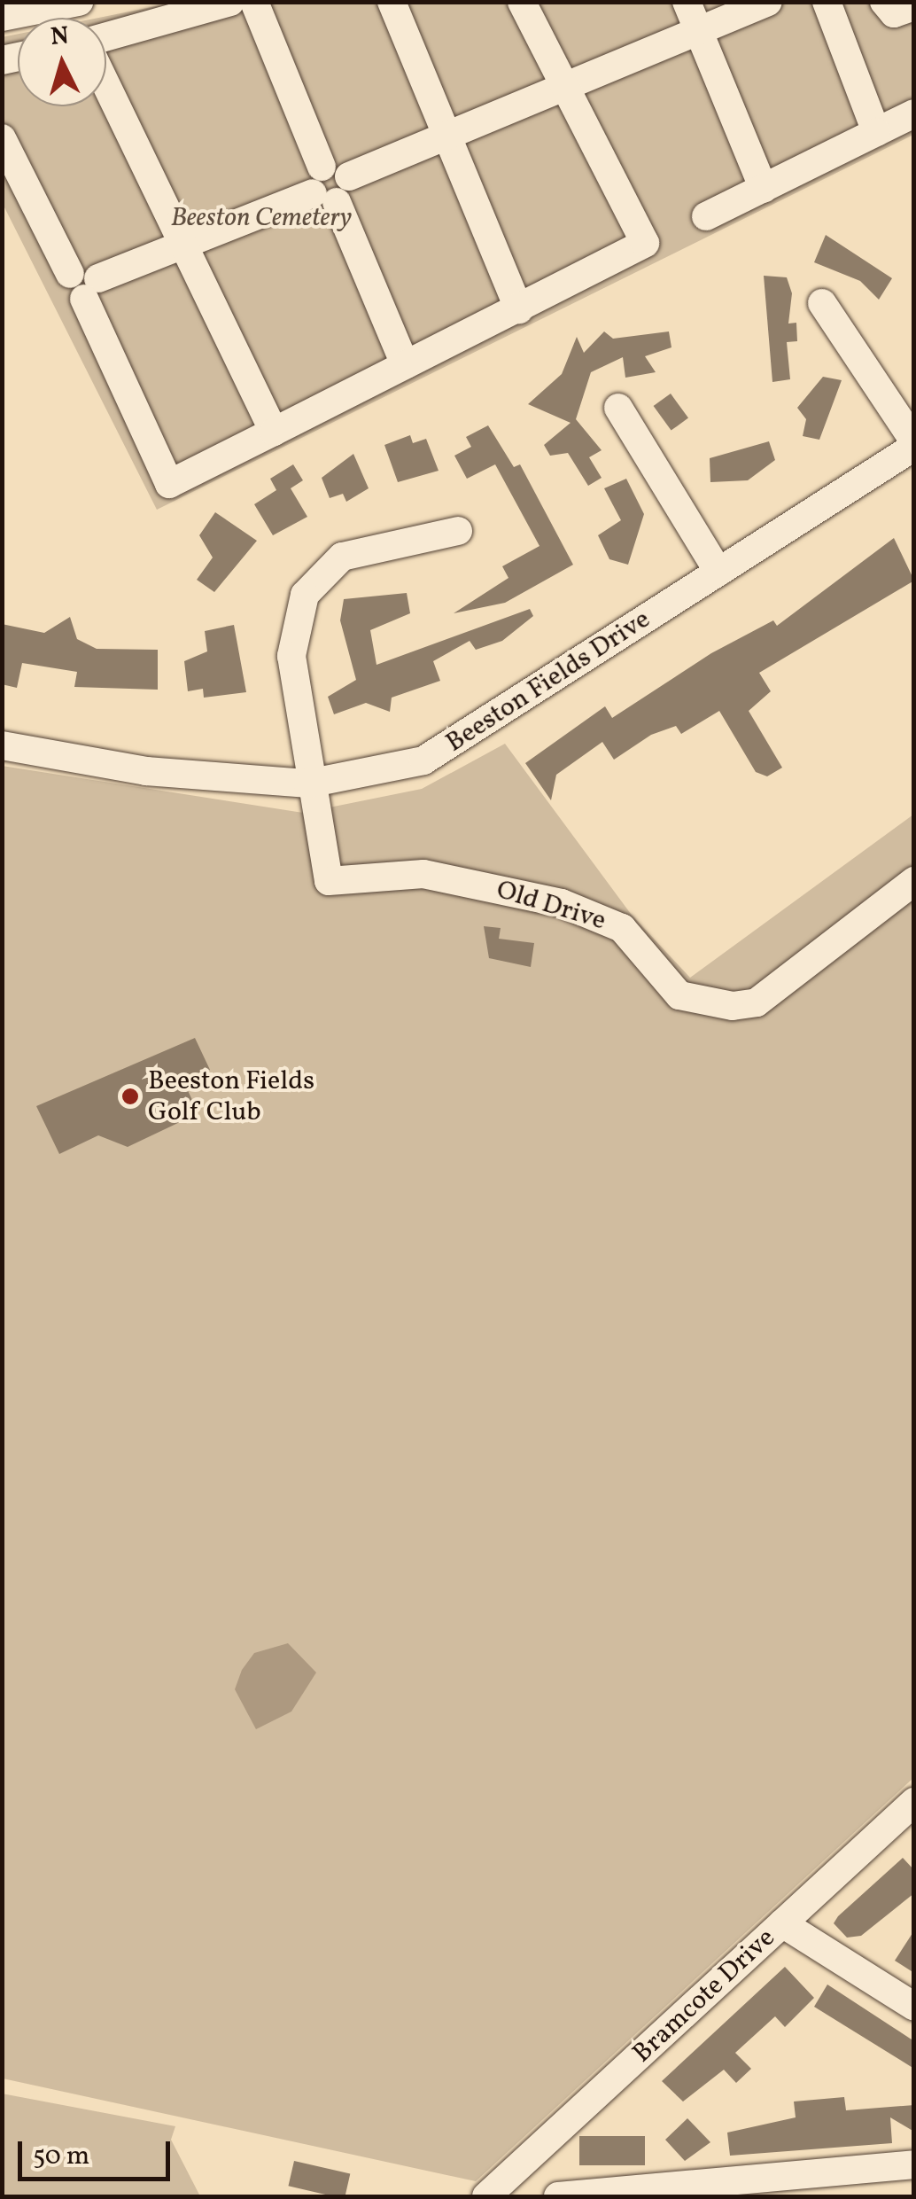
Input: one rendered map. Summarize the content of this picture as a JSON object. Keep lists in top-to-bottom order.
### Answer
{
  "streets": {
    "street": ["Beeston Fields Drive", "Old Drive", "Bramcote Drive"]
  },
  "crossings": [
    ["Beeston Fields Drive", "Old Drive"]
  ],
  "parks": ["Beeston Cemetery"],
  "places": ["Beeston Fields Golf Club"],
  "scale_bar": "50 m",
  "north": "top"
}
